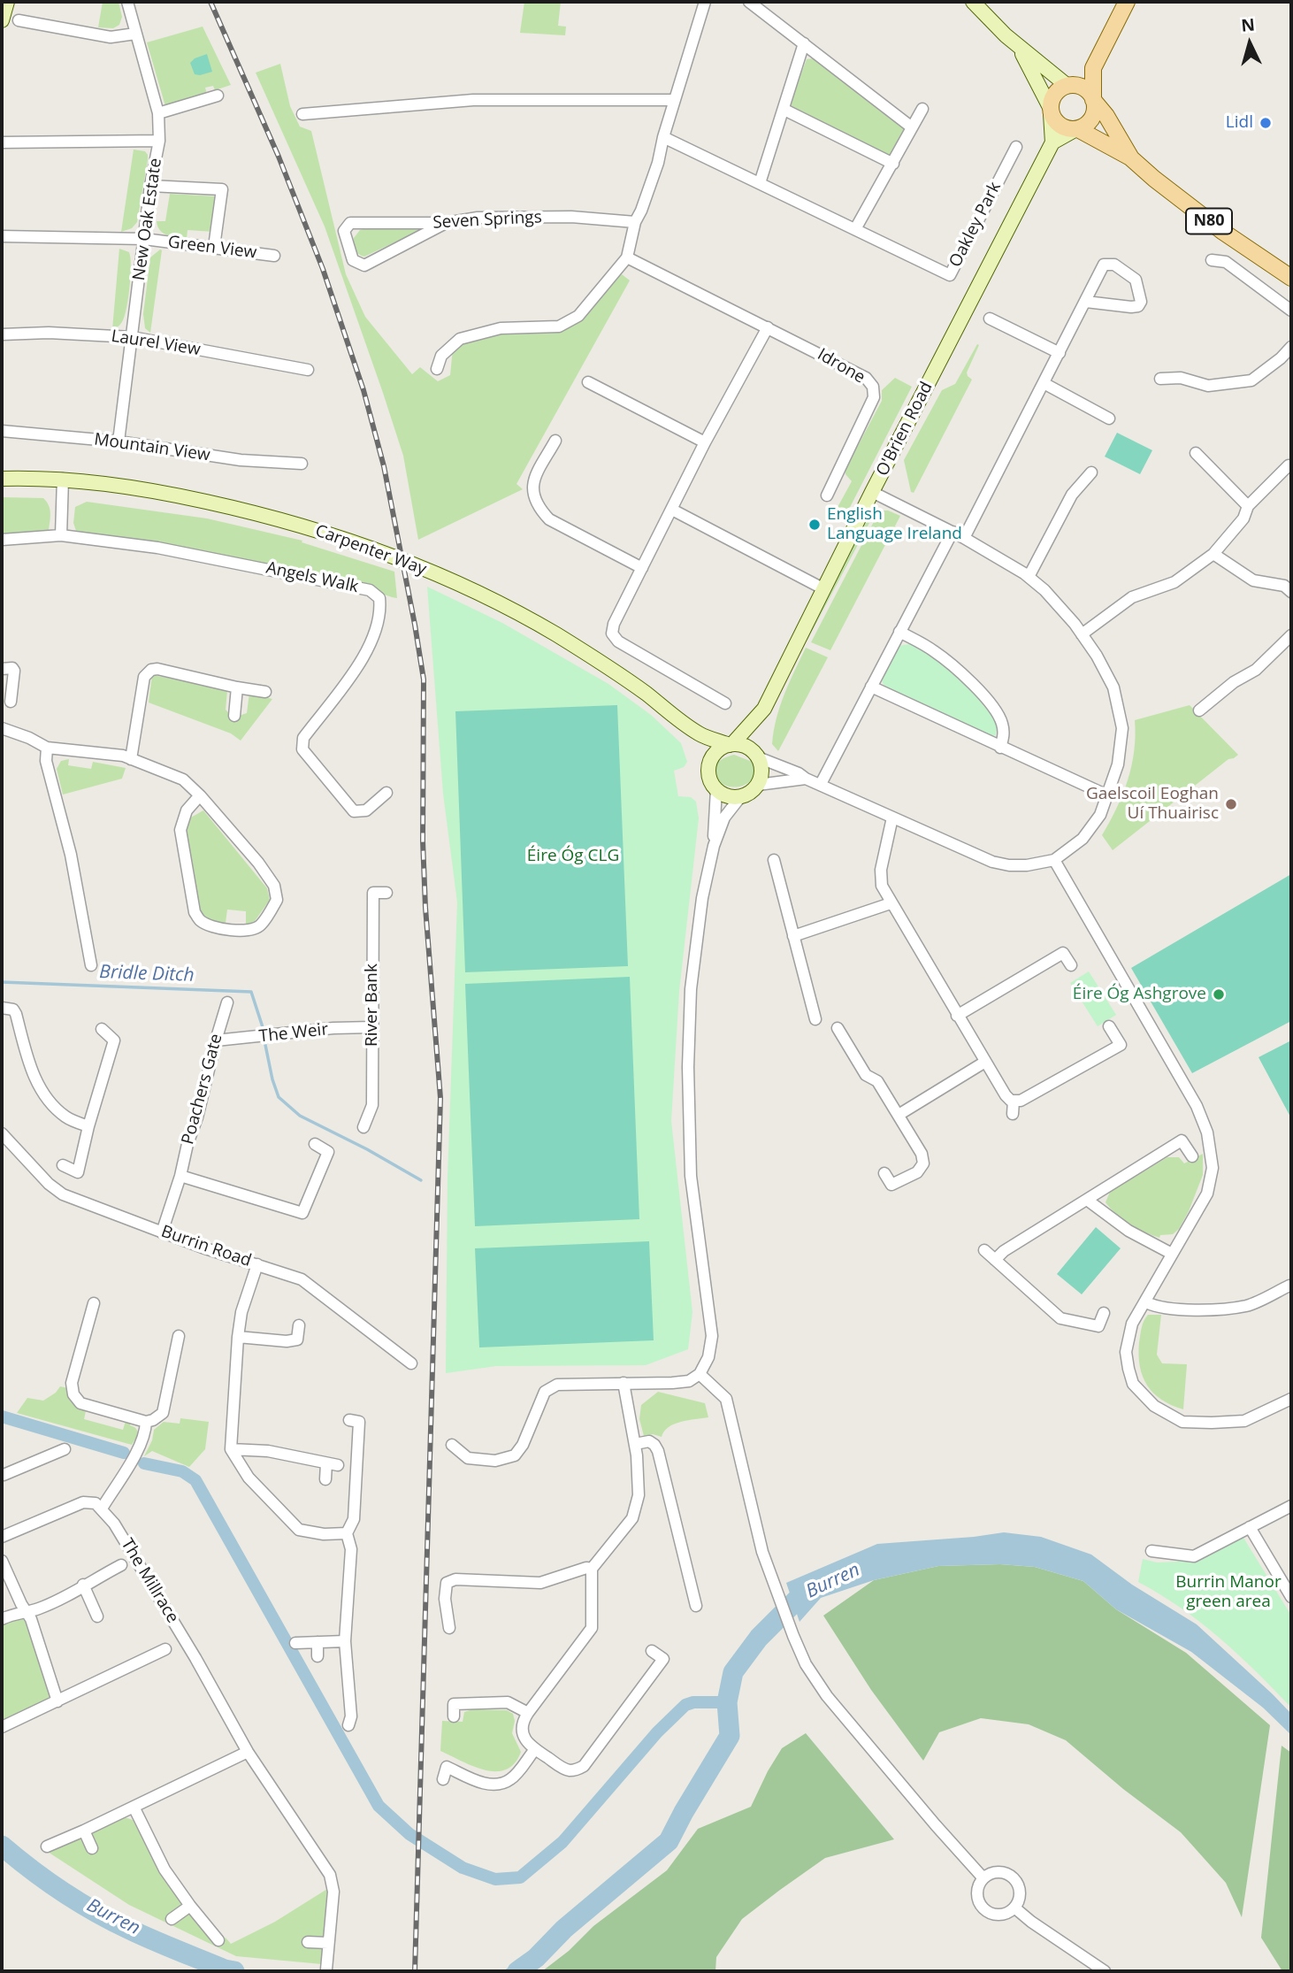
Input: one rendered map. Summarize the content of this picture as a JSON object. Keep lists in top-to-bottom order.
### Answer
{
  "streets": {
    "main road": ["N80"],
    "street": [
      "New Oak Estate",
      "Seven Springs",
      "Oakley Park",
      "Green View",
      "Laurel View",
      "Idrone",
      "O'Brien Road",
      "Mountain View",
      "Carpenter Way",
      "Angels Walk",
      "River Bank",
      "The Weir",
      "Poachers Gate",
      "Burrin Road",
      "The Millrace"
    ]
  },
  "crossings": [
    ["New Oak Estate", "Green View"],
    ["New Oak Estate", "Laurel View"],
    ["New Oak Estate", "Mountain View"],
    ["N80", "O'Brien Road"],
    ["O'Brien Road", "Carpenter Way"],
    ["River Bank", "The Weir"],
    ["The Weir", "Poachers Gate"],
    ["Poachers Gate", "Burrin Road"]
  ],
  "water": ["Bridle Ditch", "Burren"],
  "parks": ["Éire Óg CLG", "Burrin Manor green area"],
  "places": [
    "Lidl",
    "English Language Ireland",
    "Gaelscoil Eoghan Uí Thuairisc",
    "Éire Óg Ashgrove"
  ],
  "north": "top"
}
